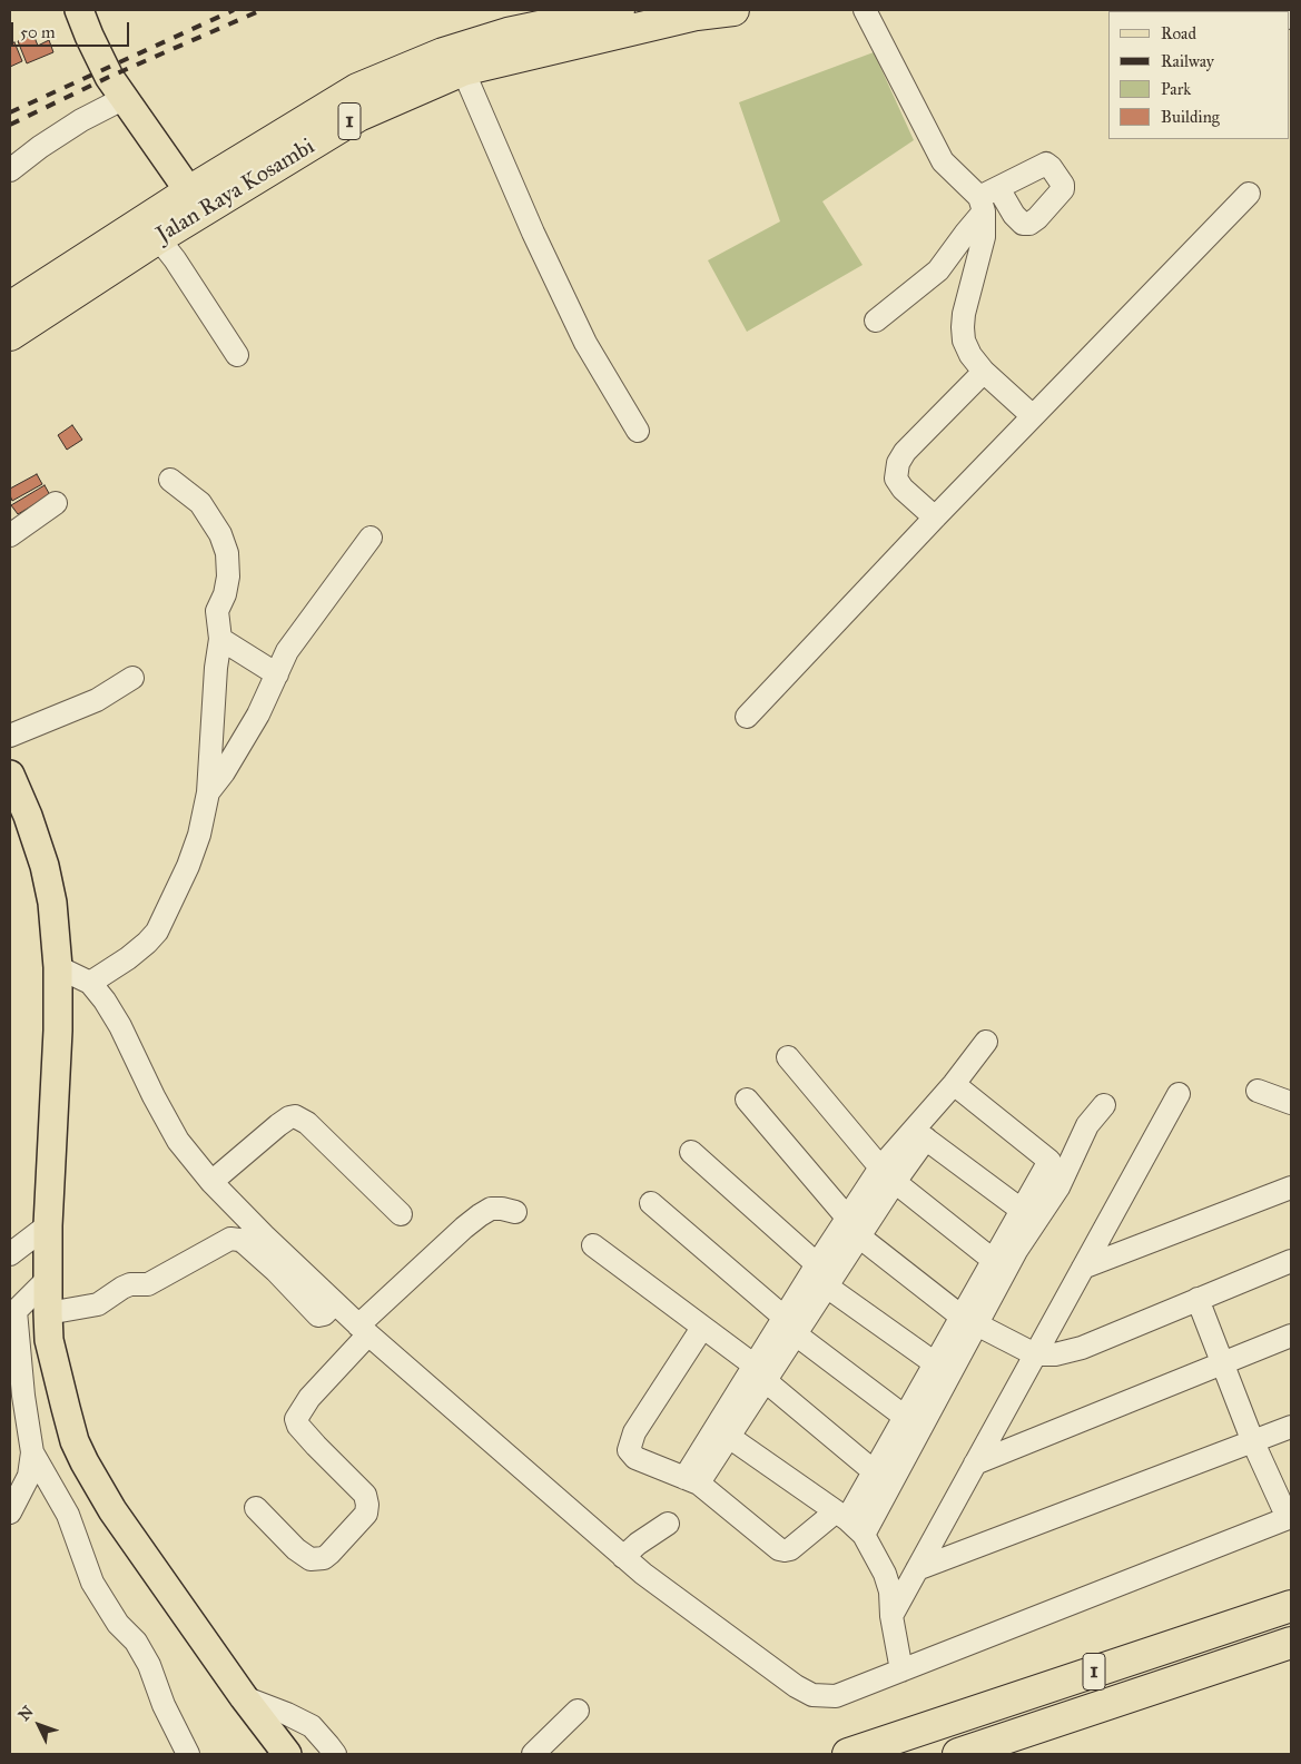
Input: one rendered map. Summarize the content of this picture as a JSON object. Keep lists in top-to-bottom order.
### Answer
{
  "streets": {
    "highway": ["1", "Jalan Raya Kosambi"]
  },
  "legend": [
    "Road",
    "Railway",
    "Park",
    "Building"
  ],
  "scale_bar": "50 m",
  "north": "top left"
}
